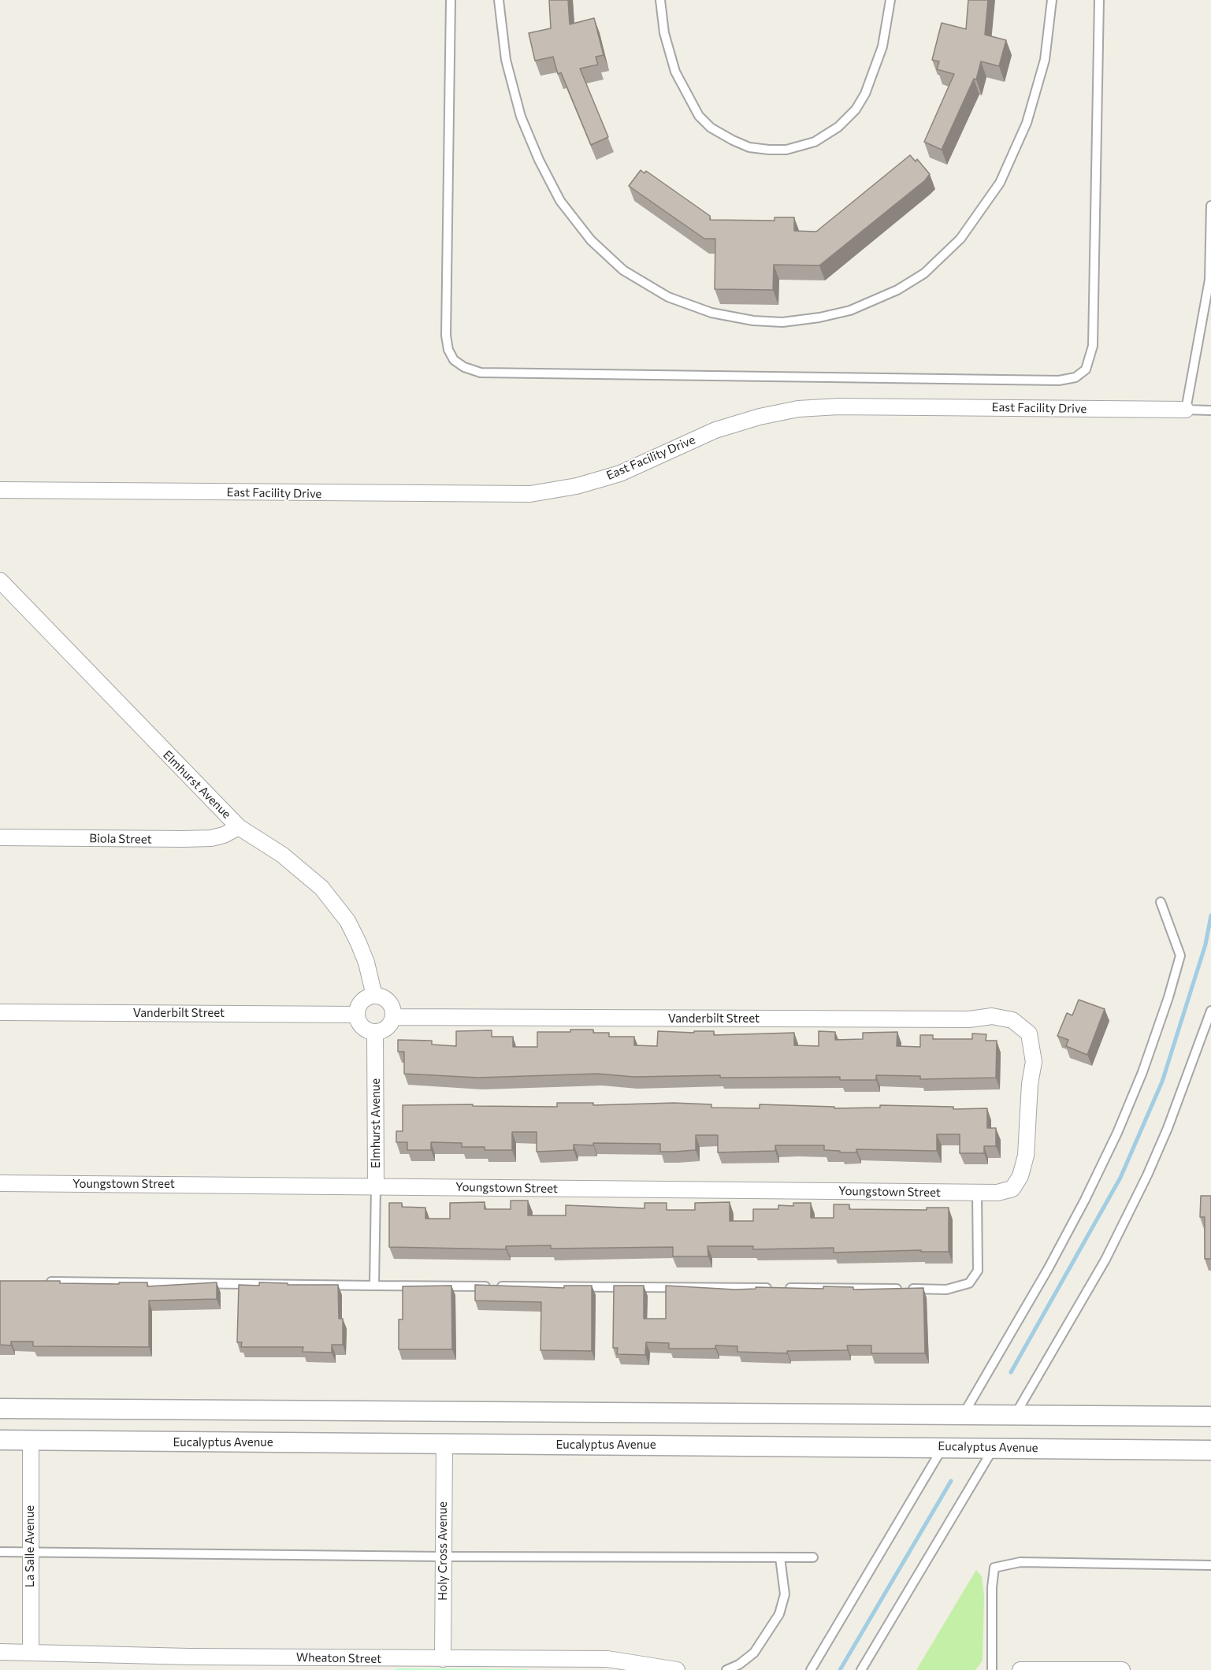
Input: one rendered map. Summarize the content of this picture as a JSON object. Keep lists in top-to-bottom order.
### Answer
{
  "streets": {
    "street": [
      "East Facility Drive",
      "Elmhurst Avenue",
      "Biola Street",
      "Vanderbilt Street",
      "Youngstown Street",
      "Eucalyptus Avenue",
      "La Salle Avenue",
      "Holy Cross Avenue",
      "Wheaton Street"
    ]
  },
  "crossings": [
    ["Elmhurst Avenue", "Biola Street"],
    ["Elmhurst Avenue", "Vanderbilt Street"],
    ["Elmhurst Avenue", "Youngstown Street"],
    ["Vanderbilt Street", "Youngstown Street"],
    ["Eucalyptus Avenue", "La Salle Avenue"],
    ["Eucalyptus Avenue", "Holy Cross Avenue"],
    ["La Salle Avenue", "Wheaton Street"],
    ["Holy Cross Avenue", "Wheaton Street"]
  ]
}
